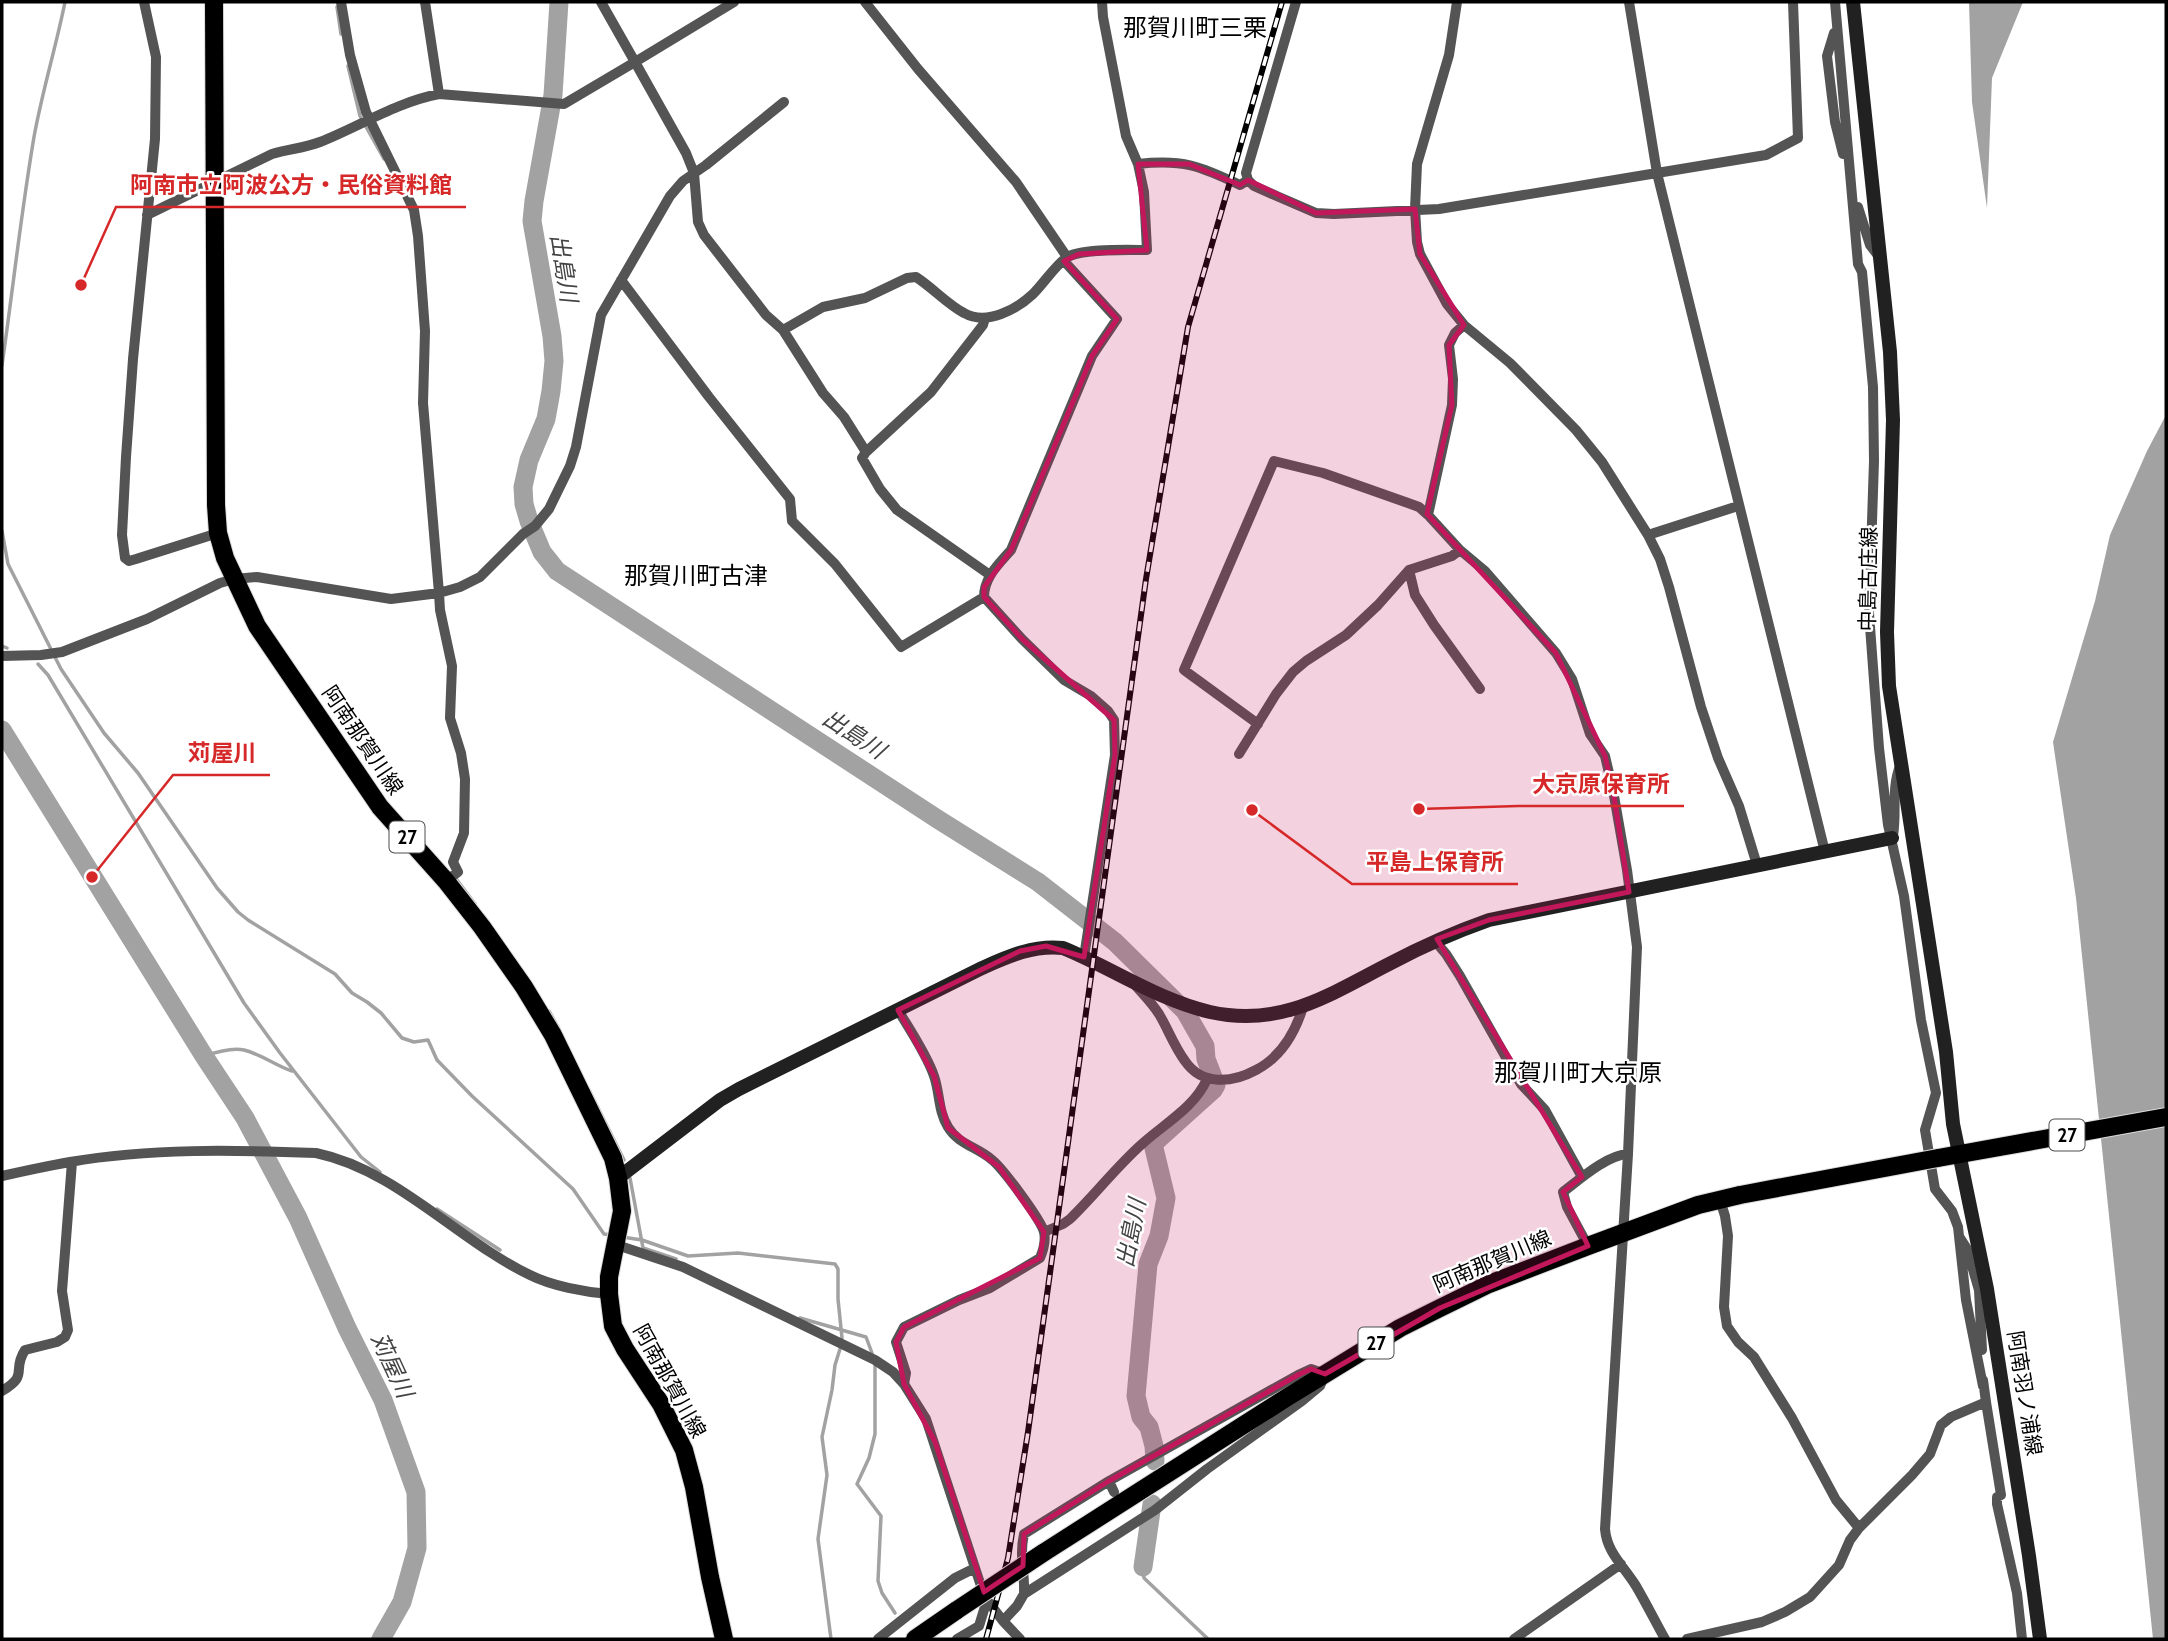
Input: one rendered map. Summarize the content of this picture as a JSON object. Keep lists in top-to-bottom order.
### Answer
{
  "streets": {
    "main road": [
      "中島古庄線",
      "阿南那賀川線",
      "27",
      "阿南羽ノ浦線"
    ]
  },
  "crossings": [
    ["中島古庄線", "阿南那賀川線"],
    ["中島古庄線", "阿南羽ノ浦線"],
    ["阿南那賀川線", "阿南羽ノ浦線"]
  ],
  "districts": ["那賀川町三栗", "那賀川町古津", "那賀川町大京原"],
  "water": ["出島川", "苅屋川"],
  "places": [
    "阿南市立阿波公方・民俗資料館",
    "大京原保育所",
    "平島上保育所",
    "苅屋川"
  ]
}
